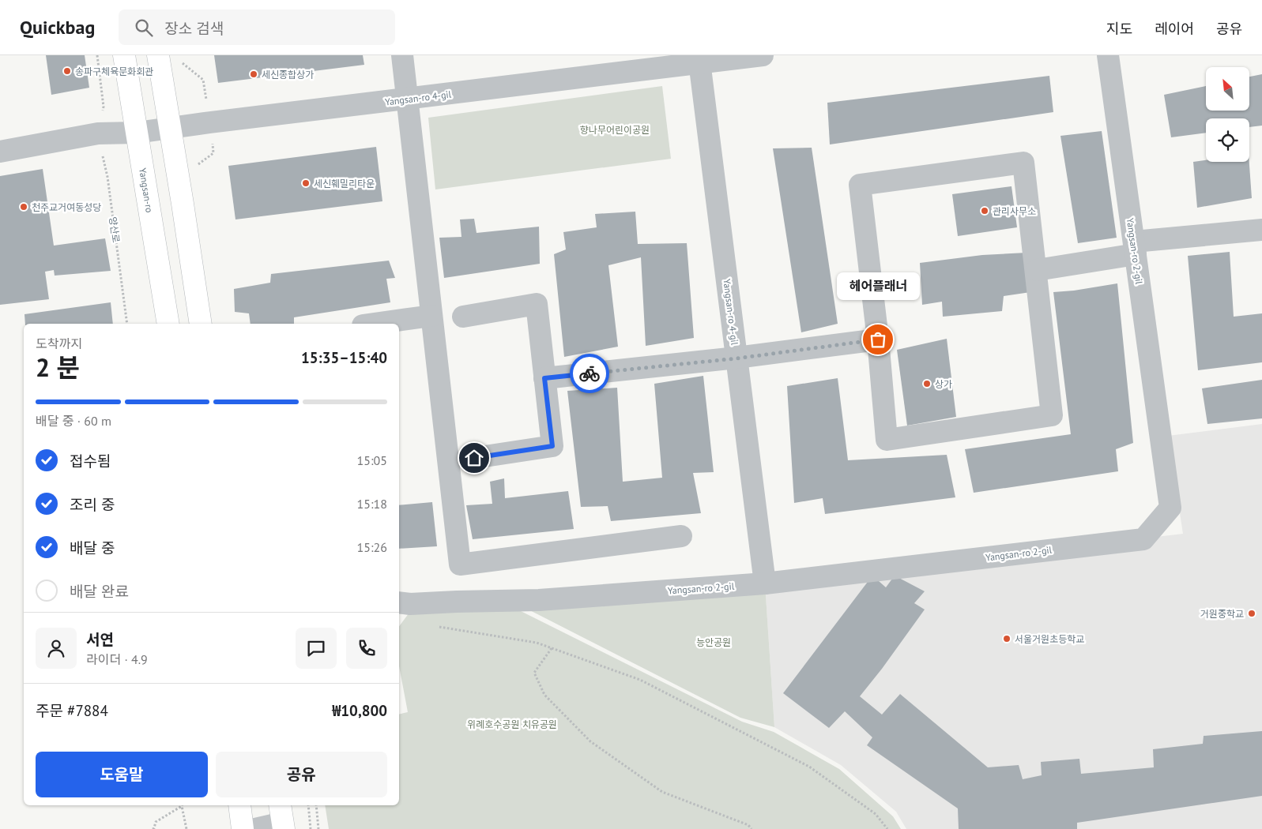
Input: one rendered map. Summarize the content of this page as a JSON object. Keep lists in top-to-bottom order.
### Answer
{
  "streets": {
    "main road": ["Yangsan-ro"],
    "street": ["Yangsan-ro 4-gil", "Yangsan-ro 2-gil"],
    "path": ["양산로"]
  },
  "crossings": [
    ["Yangsan-ro 4-gil", "Yangsan-ro"],
    ["Yangsan-ro 4-gil", "Yangsan-ro 2-gil"]
  ],
  "parks": ["향나무어린이공원", "능안공원", "위례호수공원 치유공원"],
  "places": [
    "송파구체육문화회관",
    "세신종합상가",
    "세신훼밀리타운",
    "천주교거여동성당",
    "관리사무소",
    "헤어플래너",
    "상가",
    "거원중학교",
    "서울거원초등학교"
  ],
  "north": "top left",
  "page": {
    "header": "Quickbag",
    "search": "장소 검색",
    "nav": ["지도", "레이어", "공유"],
    "bubble": "헤어플래너",
    "heading": ["2 분", "도착까지", "15:35–15:40"],
    "panel": [
      "서연",
      "라이더 · 4.9",
      "주문 #7884",
      "₩10,800"
    ],
    "bar": "배달 중 · 60 m",
    "list": [
      ["접수됨", "15:05"],
      ["조리 중", "15:18"],
      ["배달 중", "15:26"],
      "배달 완료"
    ],
    "buttons": ["도움말", "공유"]
  }
}
